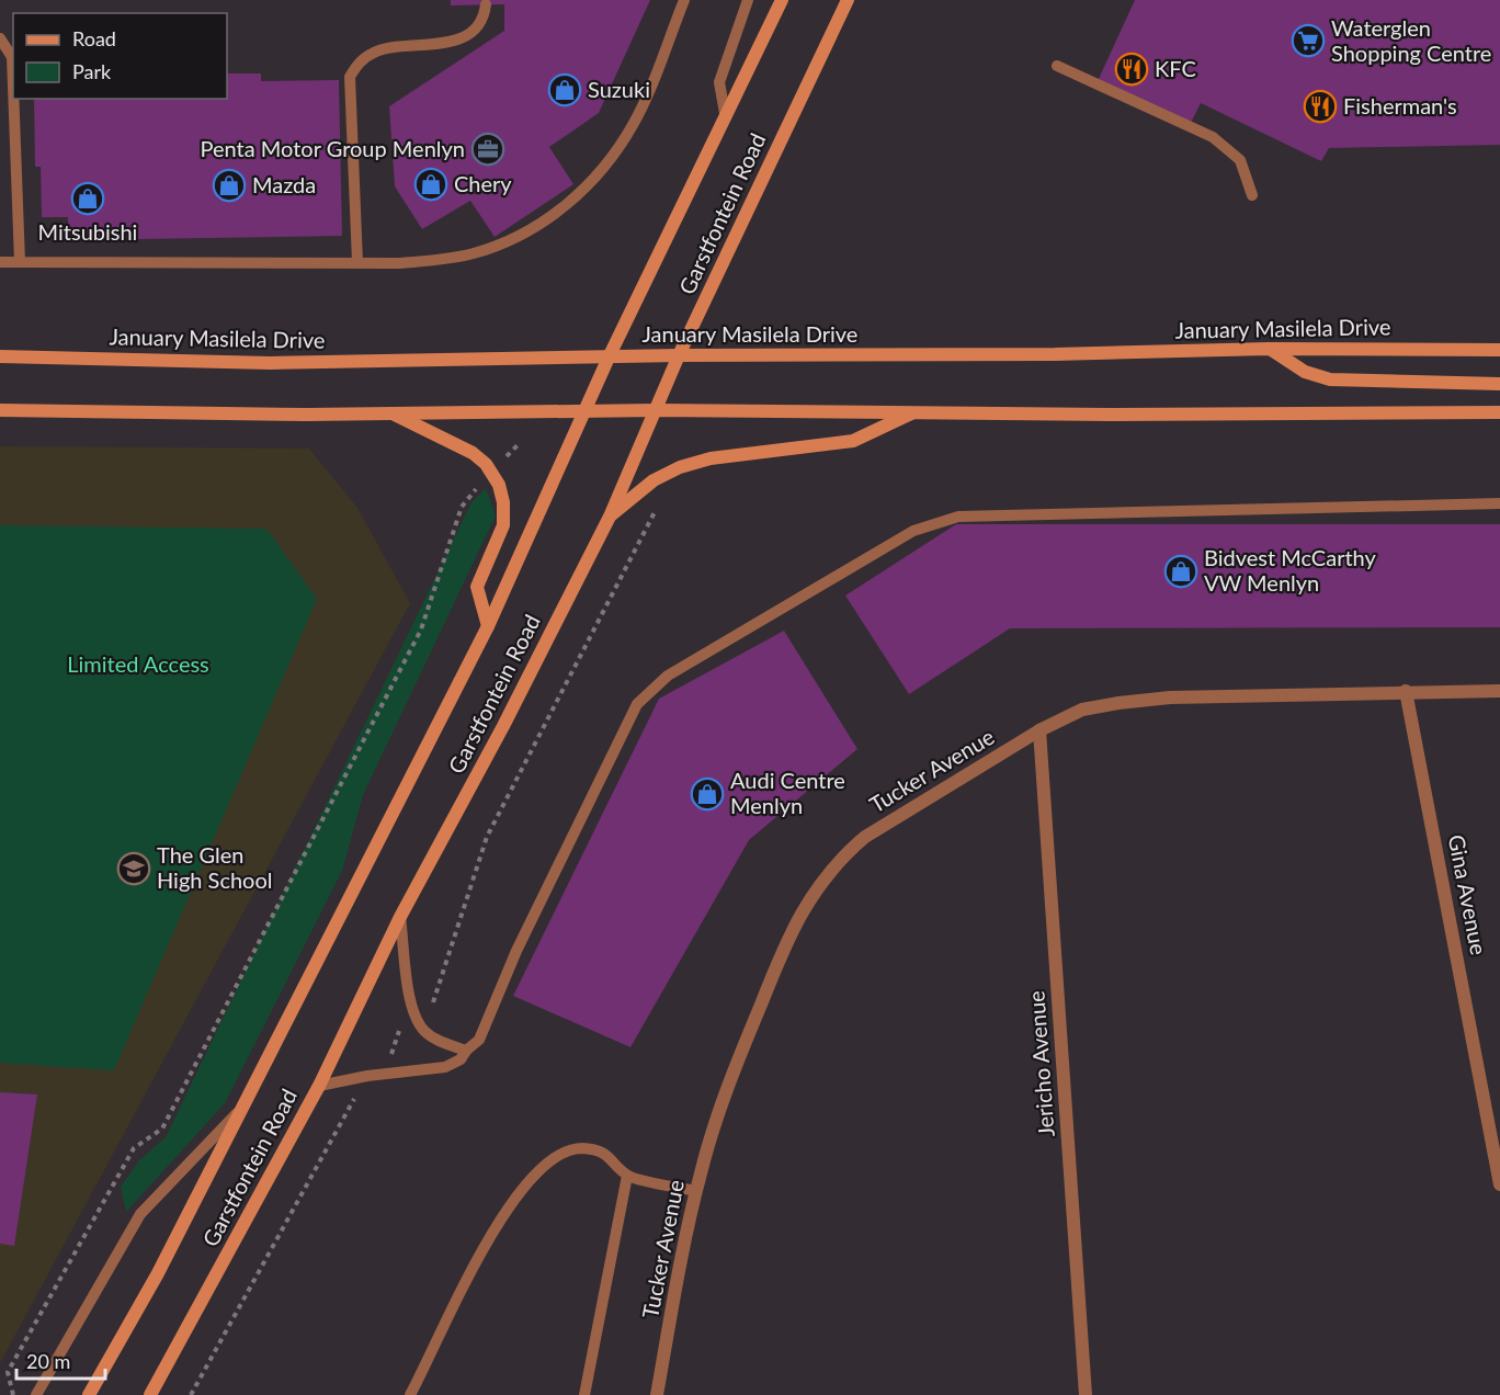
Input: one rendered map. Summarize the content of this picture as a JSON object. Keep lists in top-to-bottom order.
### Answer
{
  "streets": {
    "main road": ["Garstfontein Road", "January Masilela Drive"],
    "street": ["Tucker Avenue", "Gina Avenue", "Jericho Avenue"]
  },
  "crossings": [
    ["Garstfontein Road", "January Masilela Drive"],
    ["Tucker Avenue", "Gina Avenue"],
    ["Tucker Avenue", "Jericho Avenue"]
  ],
  "parks": ["Limited Access"],
  "places": {
    "supermarket": ["Waterglen Shopping Centre"],
    "restaurant": ["KFC", "Fisherman's"],
    "shop": [
      "Suzuki",
      "Chery",
      "Mazda",
      "Mitsubishi",
      "Bidvest McCarthy VW Menlyn",
      "Audi Centre Menlyn"
    ],
    "office": ["Penta Motor Group Menlyn"],
    "school or university": ["The Glen High School"]
  },
  "legend": ["Road", "Park"],
  "scale_bar": "20 m"
}
